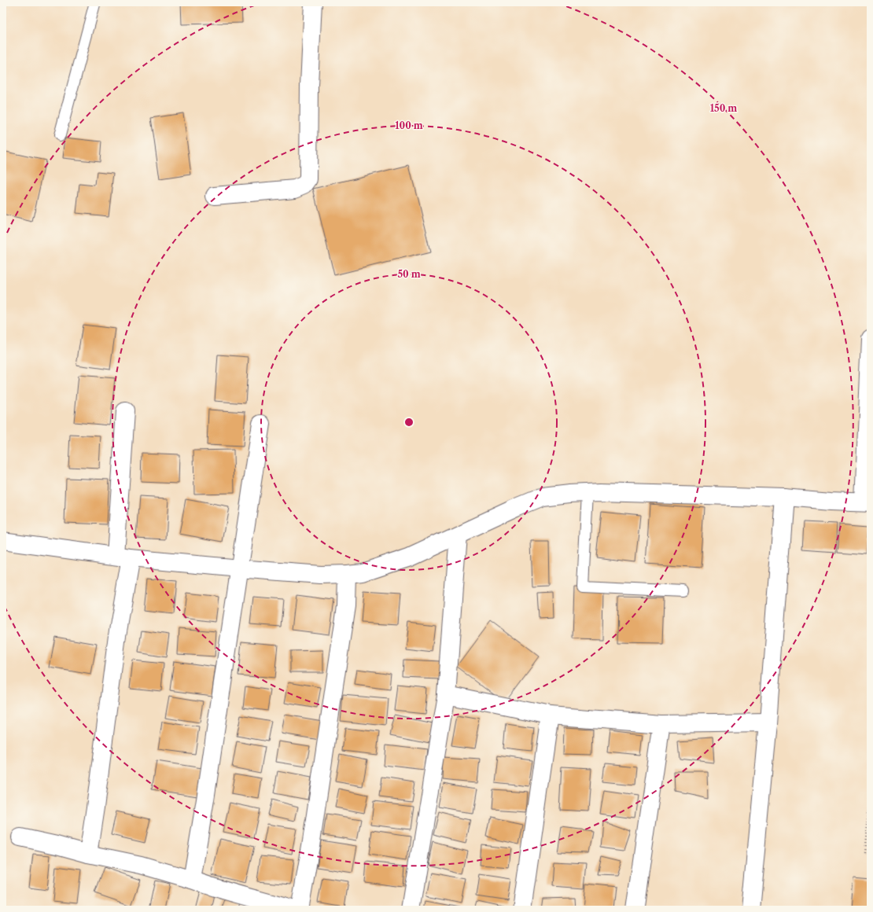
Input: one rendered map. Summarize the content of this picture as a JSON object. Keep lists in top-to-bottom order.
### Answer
{
  "rings": ["150 m", "100 m", "50 m"]
}
